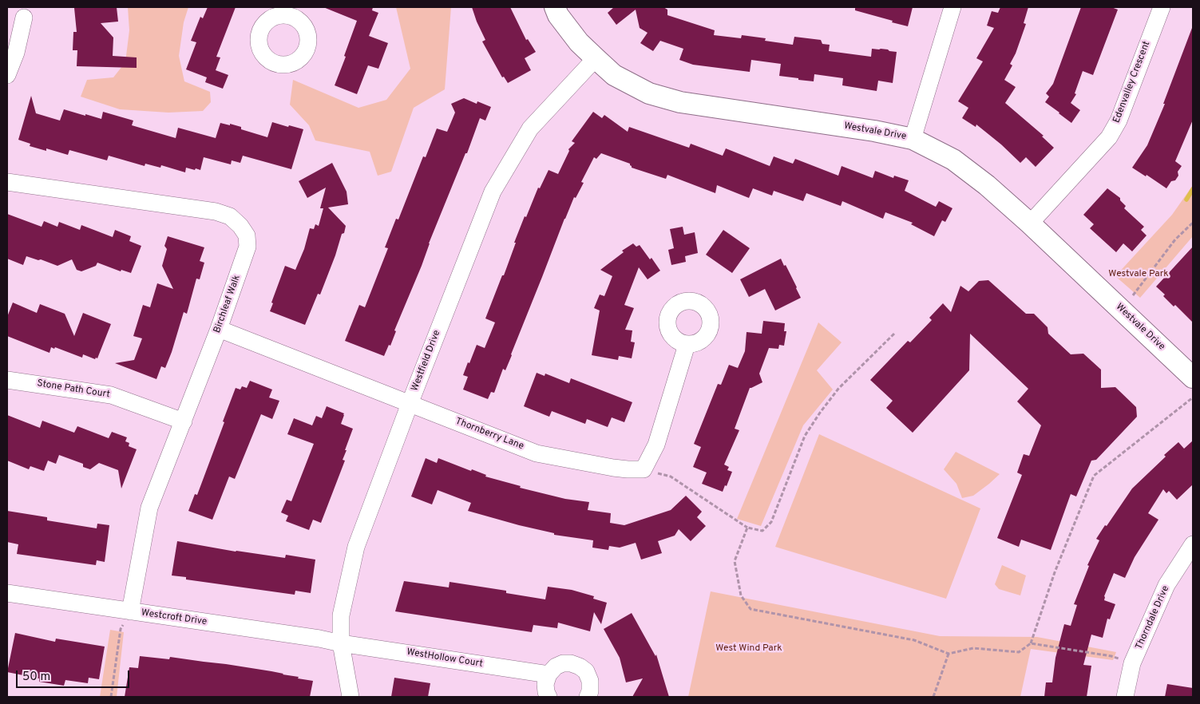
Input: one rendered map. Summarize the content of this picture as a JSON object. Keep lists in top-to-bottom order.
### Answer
{
  "streets": {
    "street": [
      "Edenvalley Crescent",
      "Westvale Drive",
      "Birchleaf Walk",
      "Westfield Drive",
      "Stone Path Court",
      "Thornberry Lane",
      "Westcroft Drive",
      "Thorndale Drive",
      "WestHollow Court"
    ]
  },
  "crossings": [
    ["Edenvalley Crescent", "Westvale Drive"],
    ["Westvale Drive", "Westfield Drive"],
    ["Birchleaf Walk", "Stone Path Court"],
    ["Birchleaf Walk", "Thornberry Lane"],
    ["Birchleaf Walk", "Westcroft Drive"],
    ["Westfield Drive", "Thornberry Lane"],
    ["Westfield Drive", "Westcroft Drive"],
    ["Westfield Drive", "WestHollow Court"],
    ["Westcroft Drive", "WestHollow Court"]
  ],
  "parks": ["Westvale Park", "West Wind Park"],
  "scale_bar": "50 m"
}
